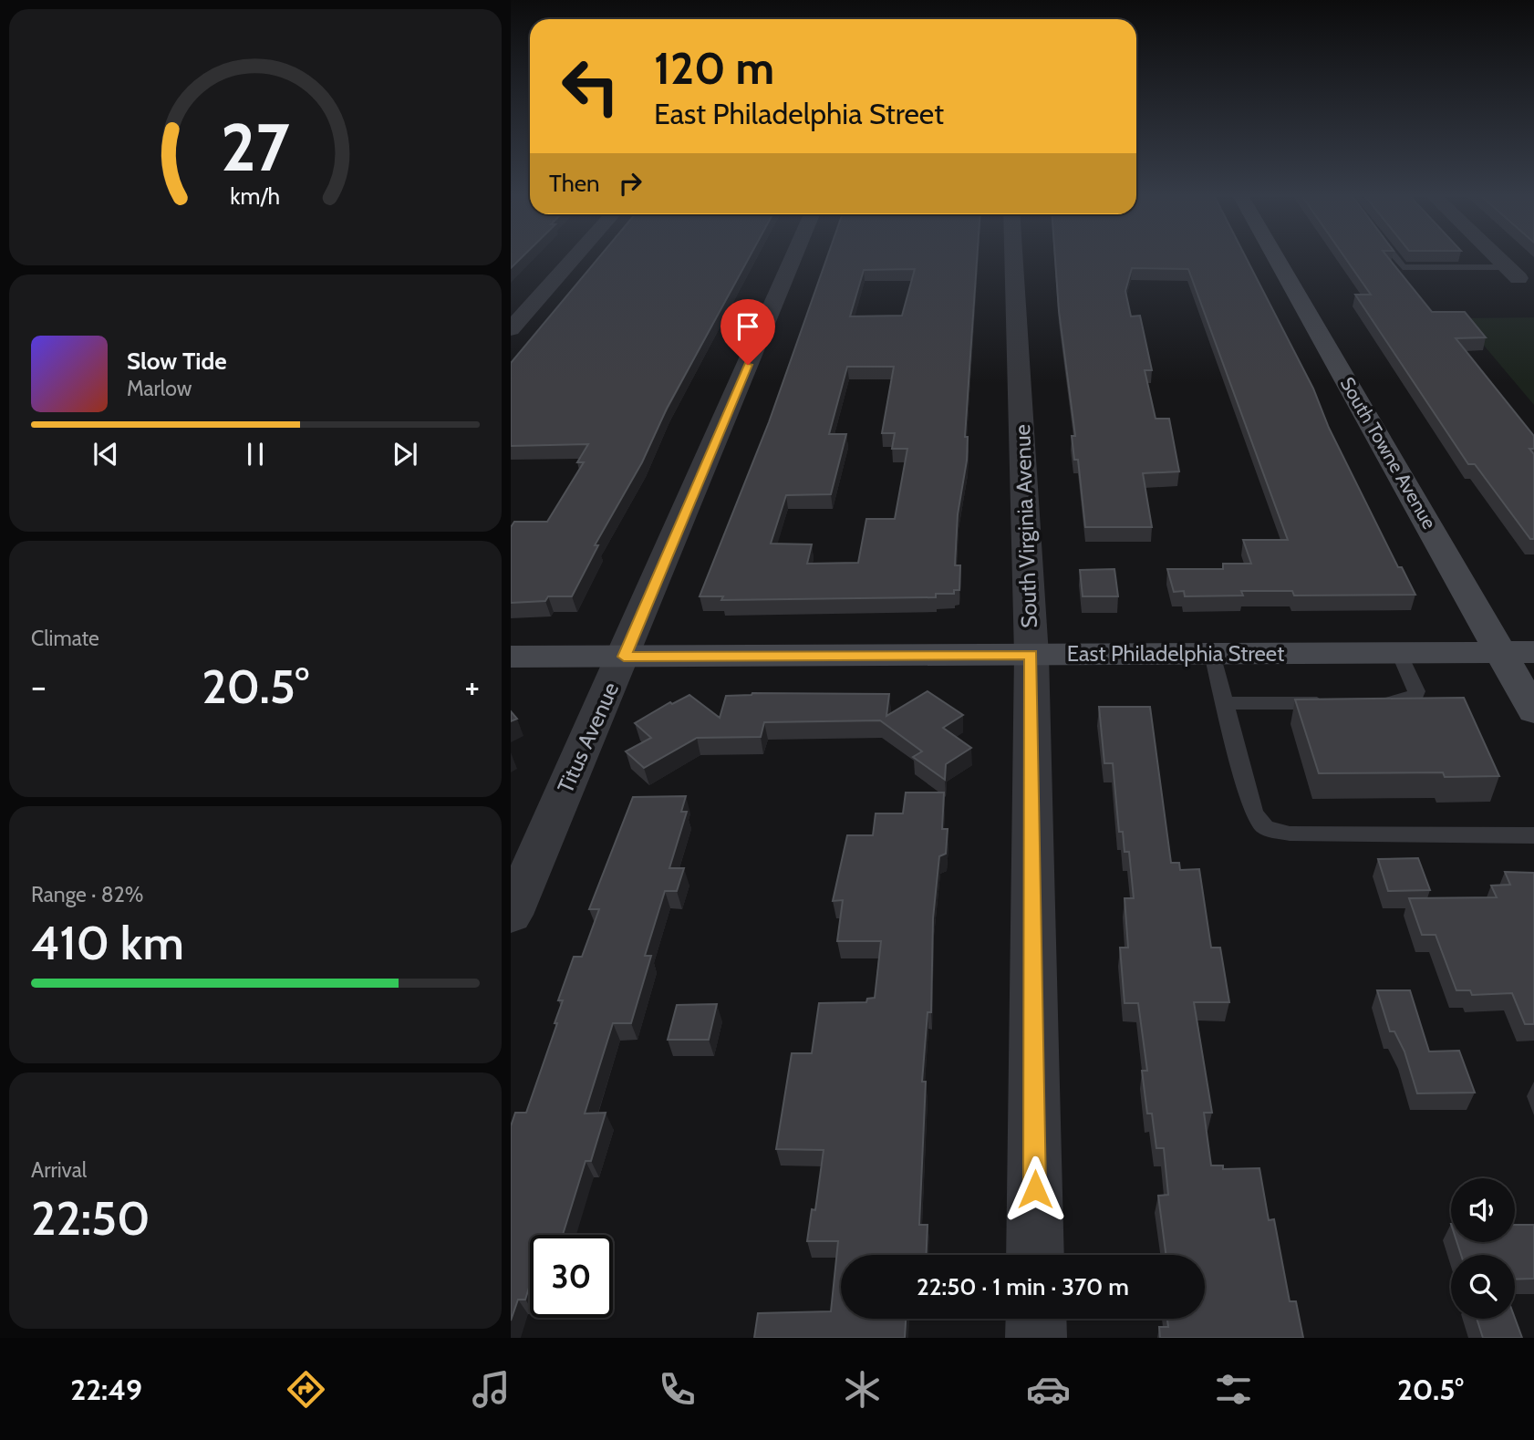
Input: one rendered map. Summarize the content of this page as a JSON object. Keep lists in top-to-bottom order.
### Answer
{
  "streets": {
    "street": [
      "South Towne Avenue",
      "South Virginia Avenue",
      "East Philadelphia Street",
      "Titus Avenue"
    ]
  },
  "crossings": [
    ["South Towne Avenue", "East Philadelphia Street"],
    ["South Virginia Avenue", "East Philadelphia Street"],
    ["East Philadelphia Street", "Titus Avenue"]
  ],
  "page": {
    "turn": ["120 m", "East Philadelphia Street"],
    "then": "Then",
    "song": ["Slow Tide", "Marlow"],
    "tile": [
      "Climate",
      ["Range · 82%", "410 km"],
      ["Arrival", "22:50"]
    ],
    "heat": ["−", "20.5°", "+"],
    "limit": "30",
    "trip": "22:50 · 1 min · 370 m",
    "tabs": ["22:49", "20.5°"],
    "gauge": ["27", "km/h"]
  }
}
